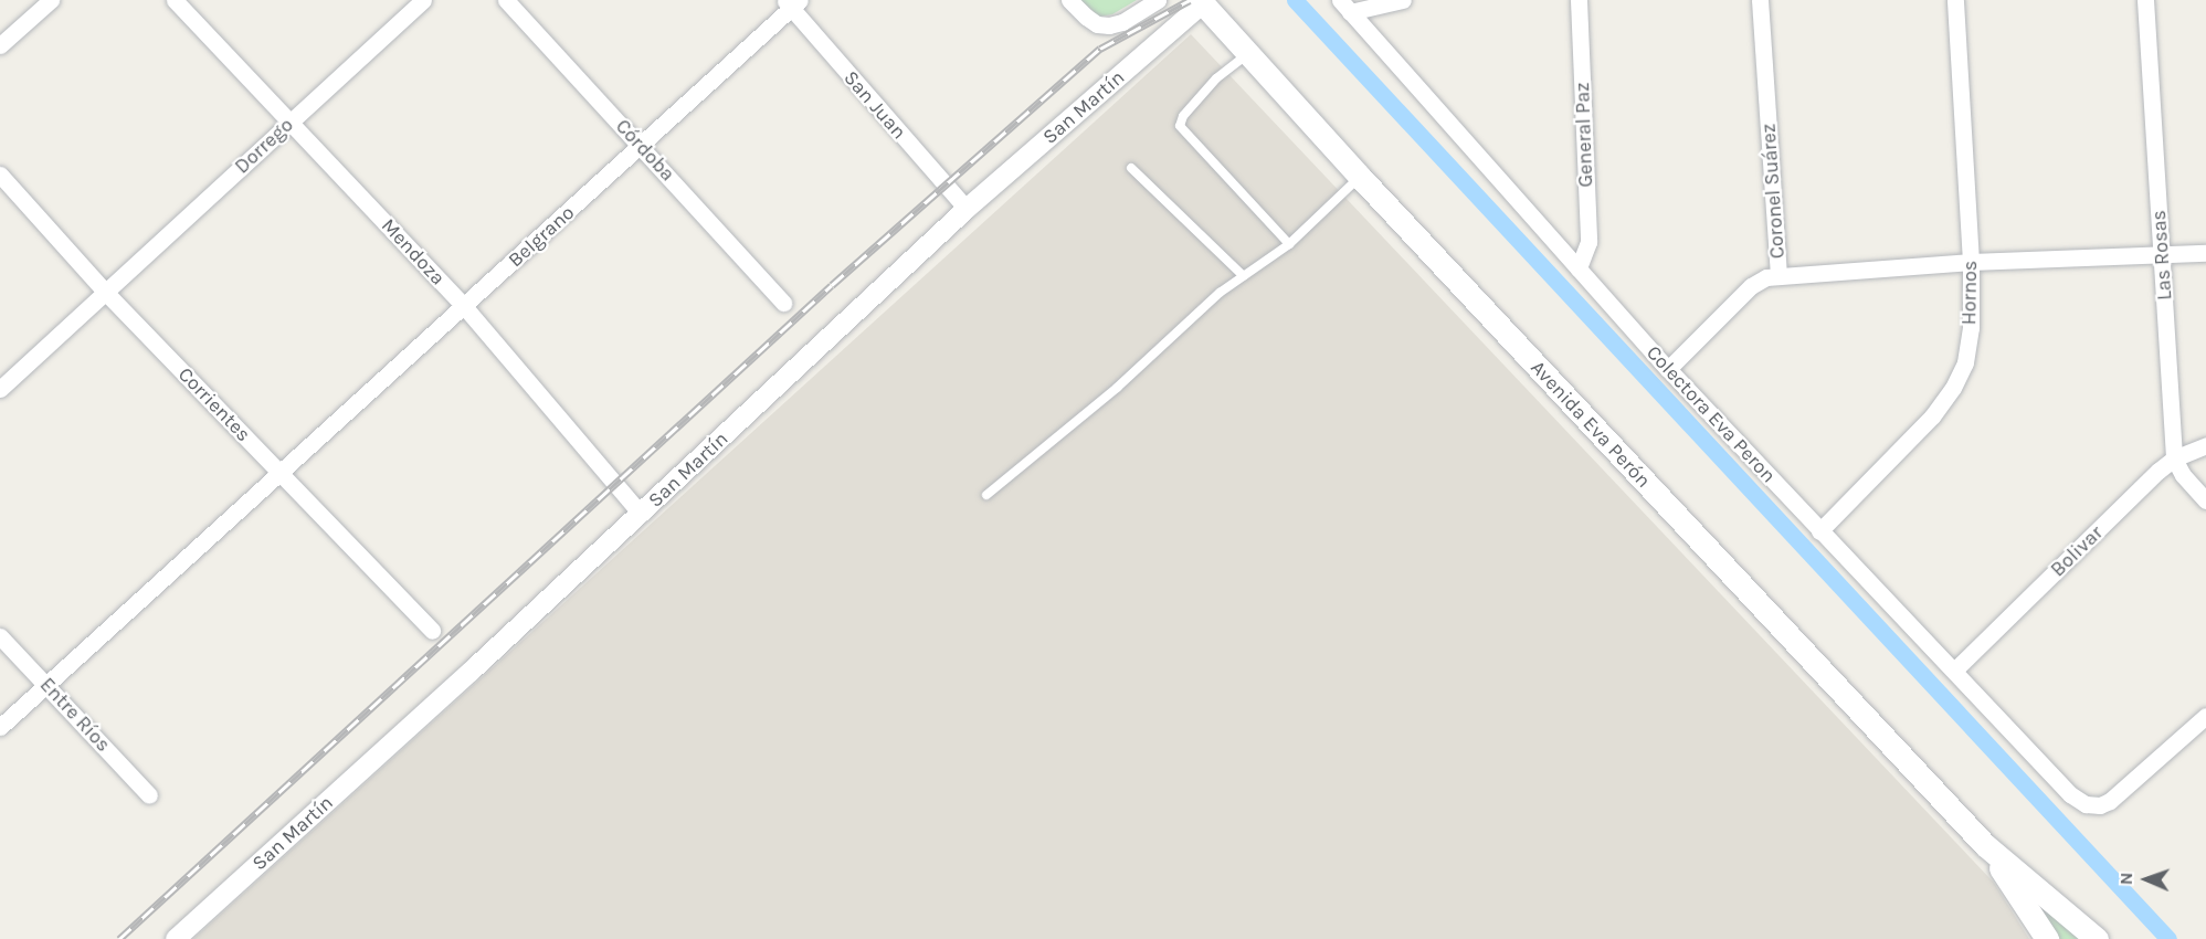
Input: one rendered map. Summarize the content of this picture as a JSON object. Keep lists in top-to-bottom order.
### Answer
{
  "streets": {
    "main road": ["Avenida Eva Perón"],
    "street": [
      "San Juan",
      "San Martín",
      "General Paz",
      "Dorrego",
      "Córdoba",
      "Coronel Suárez",
      "Belgrano",
      "Mendoza",
      "Las Rosas",
      "Hornos",
      "Corrientes",
      "Colectora Eva Peron",
      "Bolivar",
      "Entre Ríos"
    ]
  },
  "crossings": [
    ["San Juan", "San Martín"],
    ["San Juan", "Belgrano"],
    ["San Martín", "Mendoza"],
    ["San Martín", "Avenida Eva Perón"],
    ["General Paz", "Colectora Eva Peron"],
    ["Dorrego", "Mendoza"],
    ["Dorrego", "Corrientes"],
    ["Córdoba", "Belgrano"],
    ["Coronel Suárez", "Colectora Eva Peron"],
    ["Belgrano", "Mendoza"],
    ["Belgrano", "Corrientes"],
    ["Belgrano", "Entre Ríos"],
    ["Las Rosas", "Bolivar"],
    ["Hornos", "Colectora Eva Peron"],
    ["Colectora Eva Peron", "Bolivar"]
  ],
  "north": "left"
}
